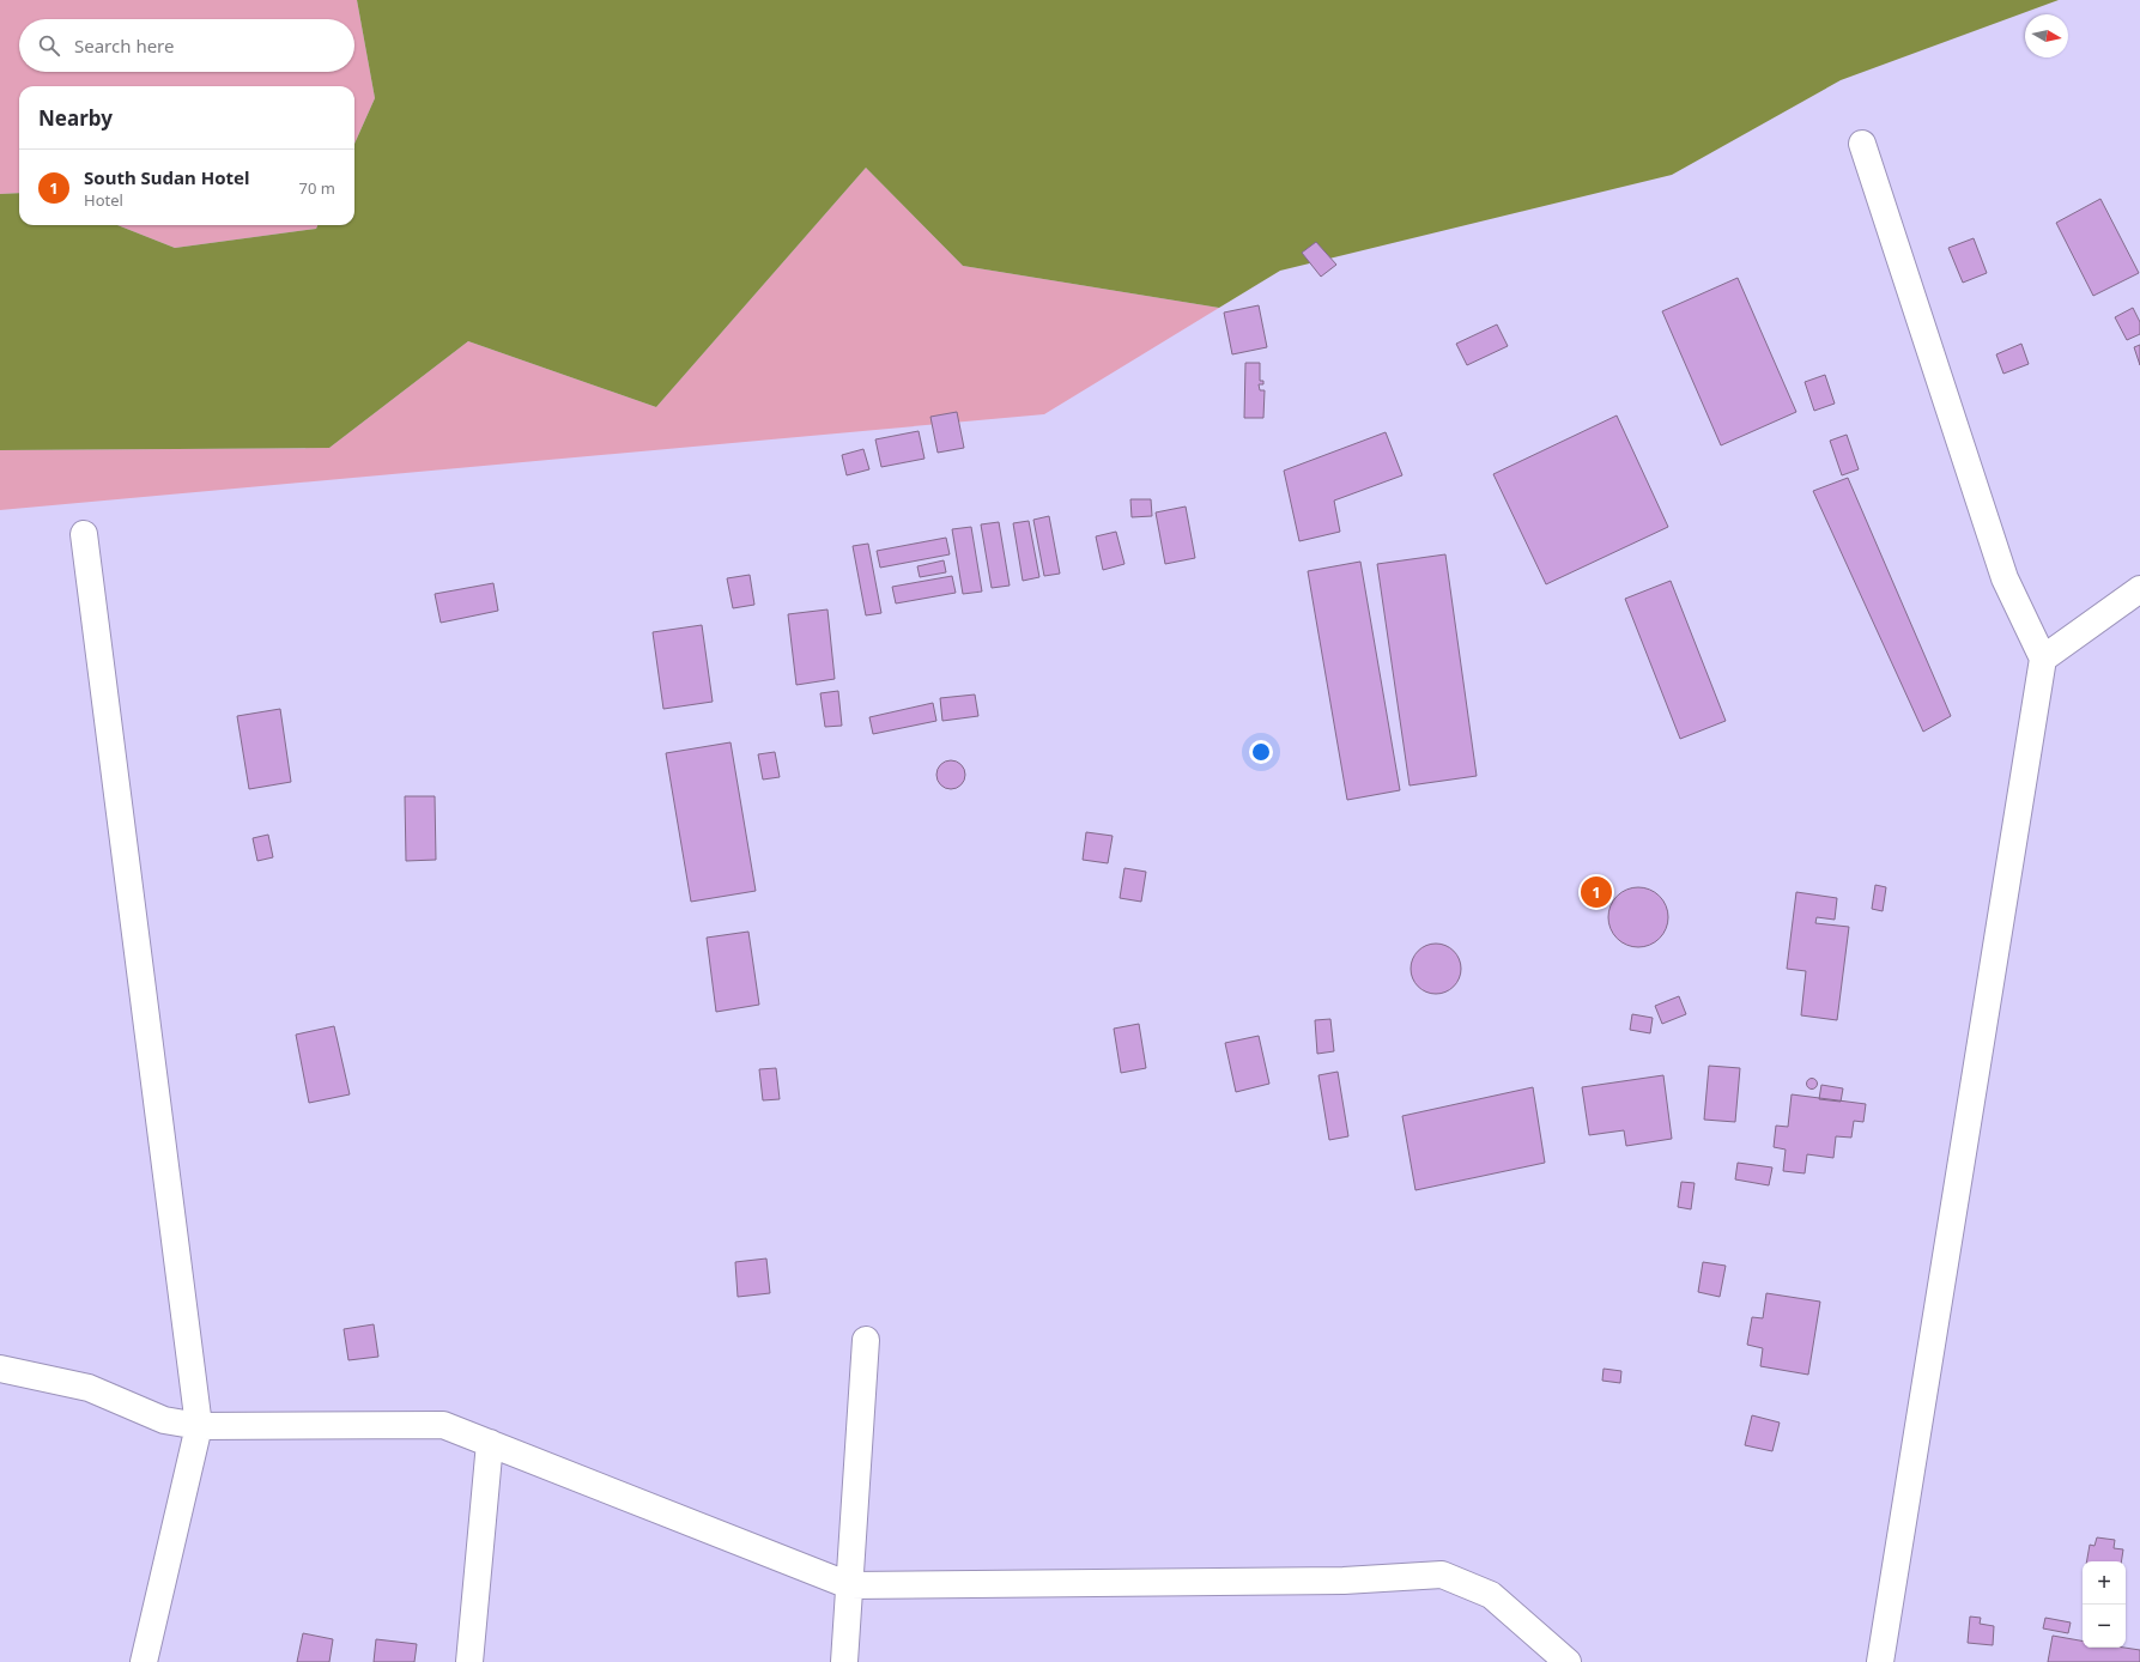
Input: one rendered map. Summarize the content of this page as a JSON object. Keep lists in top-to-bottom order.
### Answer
{
  "north": "right",
  "page": {
    "search": "Search here",
    "heading": "Nearby",
    "list": [
      {
        "mark": "1",
        "name": "South Sudan Hotel",
        "note": "Hotel",
        "value": "70 m"
      }
    ],
    "pins": "1",
    "map_buttons": ["+", "−"]
  }
}
